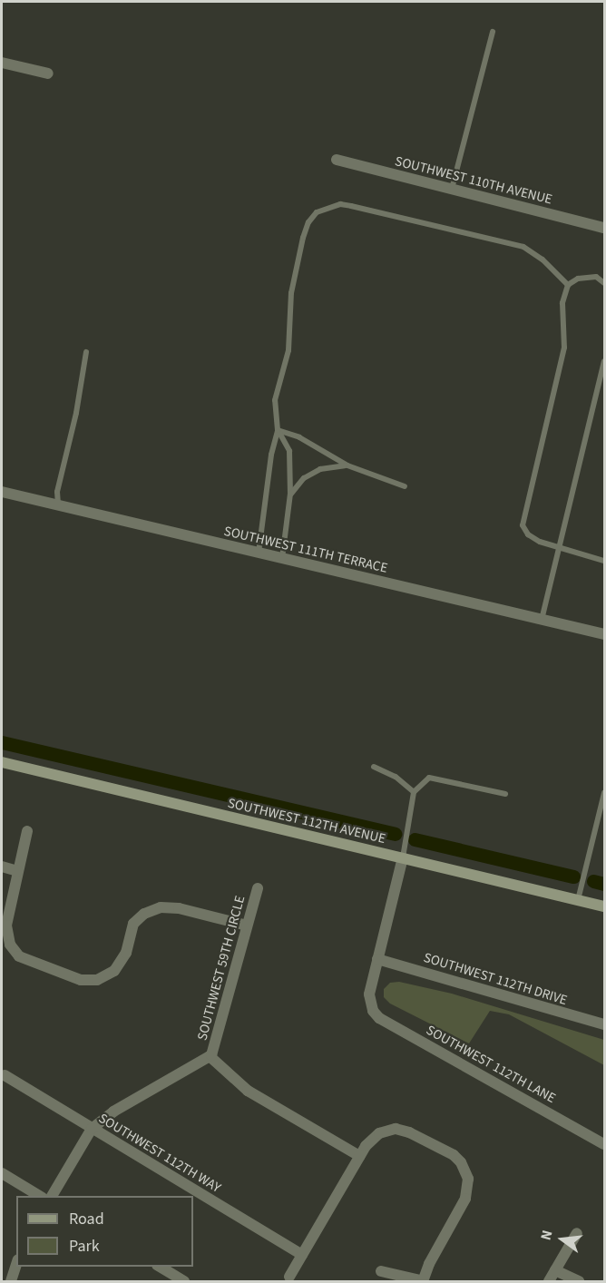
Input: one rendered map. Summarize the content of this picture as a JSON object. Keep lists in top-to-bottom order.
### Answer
{
  "streets": {
    "street": [
      "SOUTHWEST 110TH AVENUE",
      "SOUTHWEST 111TH TERRACE",
      "SOUTHWEST 112TH AVENUE",
      "SOUTHWEST 59TH CIRCLE",
      "SOUTHWEST 112TH DRIVE",
      "SOUTHWEST 112TH LANE",
      "SOUTHWEST 112TH WAY"
    ]
  },
  "crossings": [
    ["SOUTHWEST 112TH DRIVE", "SOUTHWEST 112TH LANE"]
  ],
  "legend": ["Road", "Park"],
  "north": "left"
}
